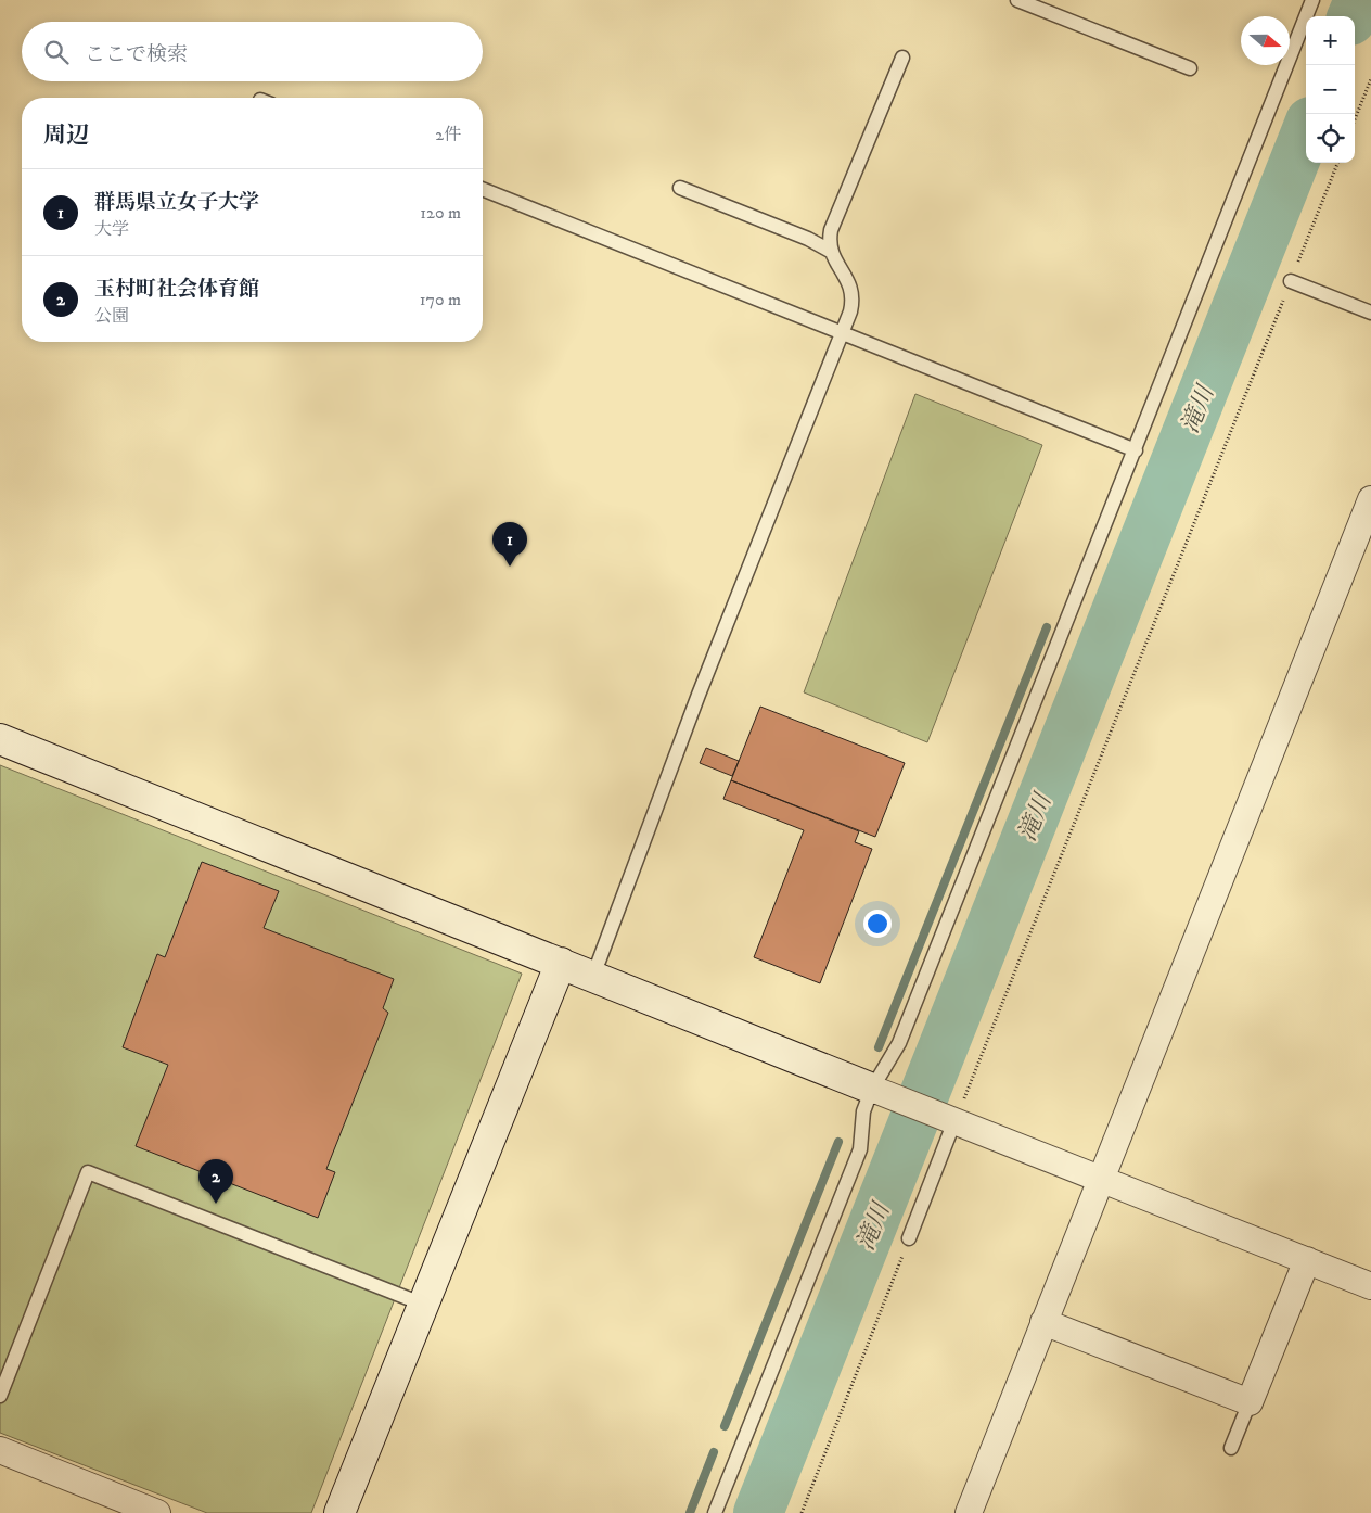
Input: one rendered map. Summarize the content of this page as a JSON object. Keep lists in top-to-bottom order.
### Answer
{
  "water": ["滝川"],
  "north": "right",
  "page": {
    "map_buttons": ["+", "−"],
    "search": "ここで検索",
    "heading": ["周辺", "2件"],
    "list": [
      {
        "mark": "1",
        "name": "群馬県立女子大学",
        "note": "大学",
        "value": "120 m"
      },
      {
        "mark": "2",
        "name": "玉村町社会体育館",
        "note": "公園",
        "value": "170 m"
      }
    ],
    "pins": ["1", "2"]
  }
}
